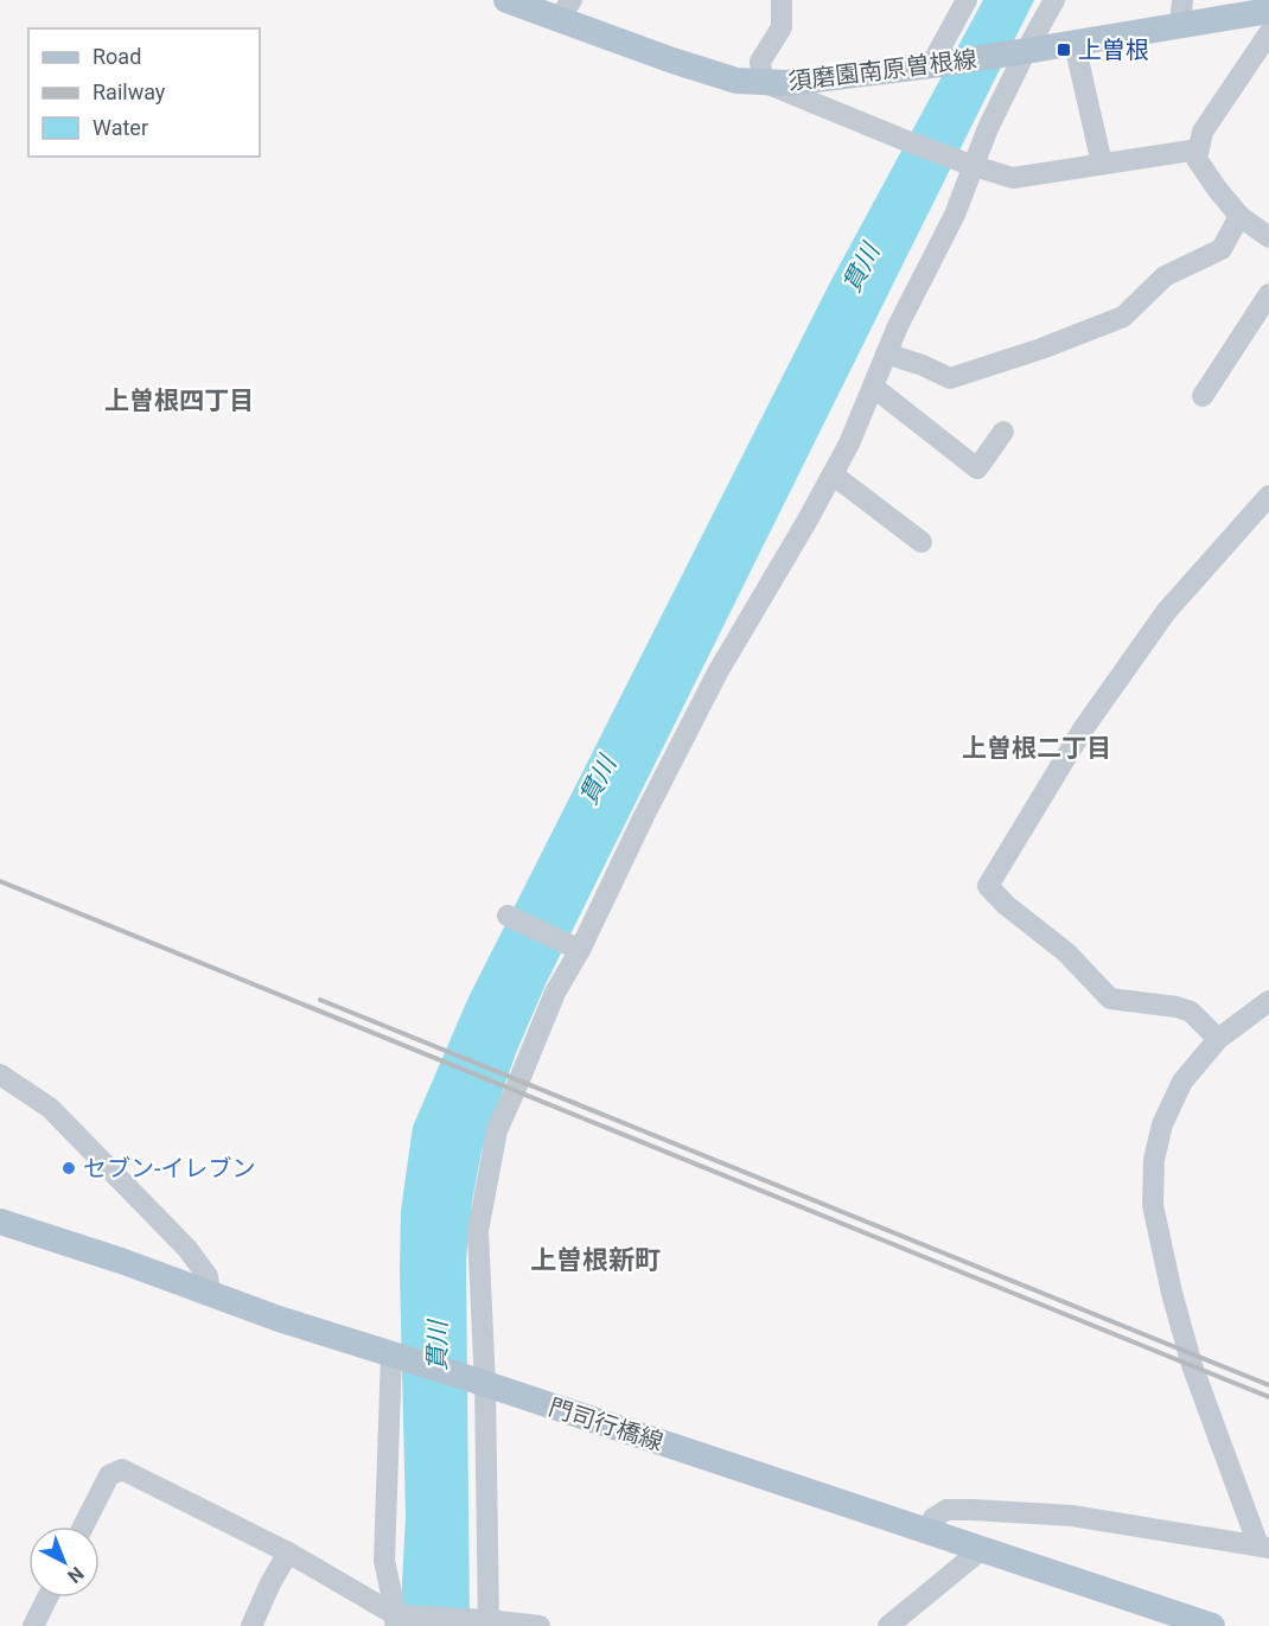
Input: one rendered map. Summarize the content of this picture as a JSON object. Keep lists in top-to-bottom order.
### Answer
{
  "streets": {
    "main road": ["須磨園南原曽根線", "門司行橋線"]
  },
  "districts": ["上曽根四丁目", "上曽根二丁目", "上曽根新町"],
  "water": ["貫川"],
  "places": {
    "transit": ["上曽根"],
    "other": ["セブン-イレブン"]
  },
  "legend": ["Road", "Railway", "Water"],
  "north": "bottom right"
}
